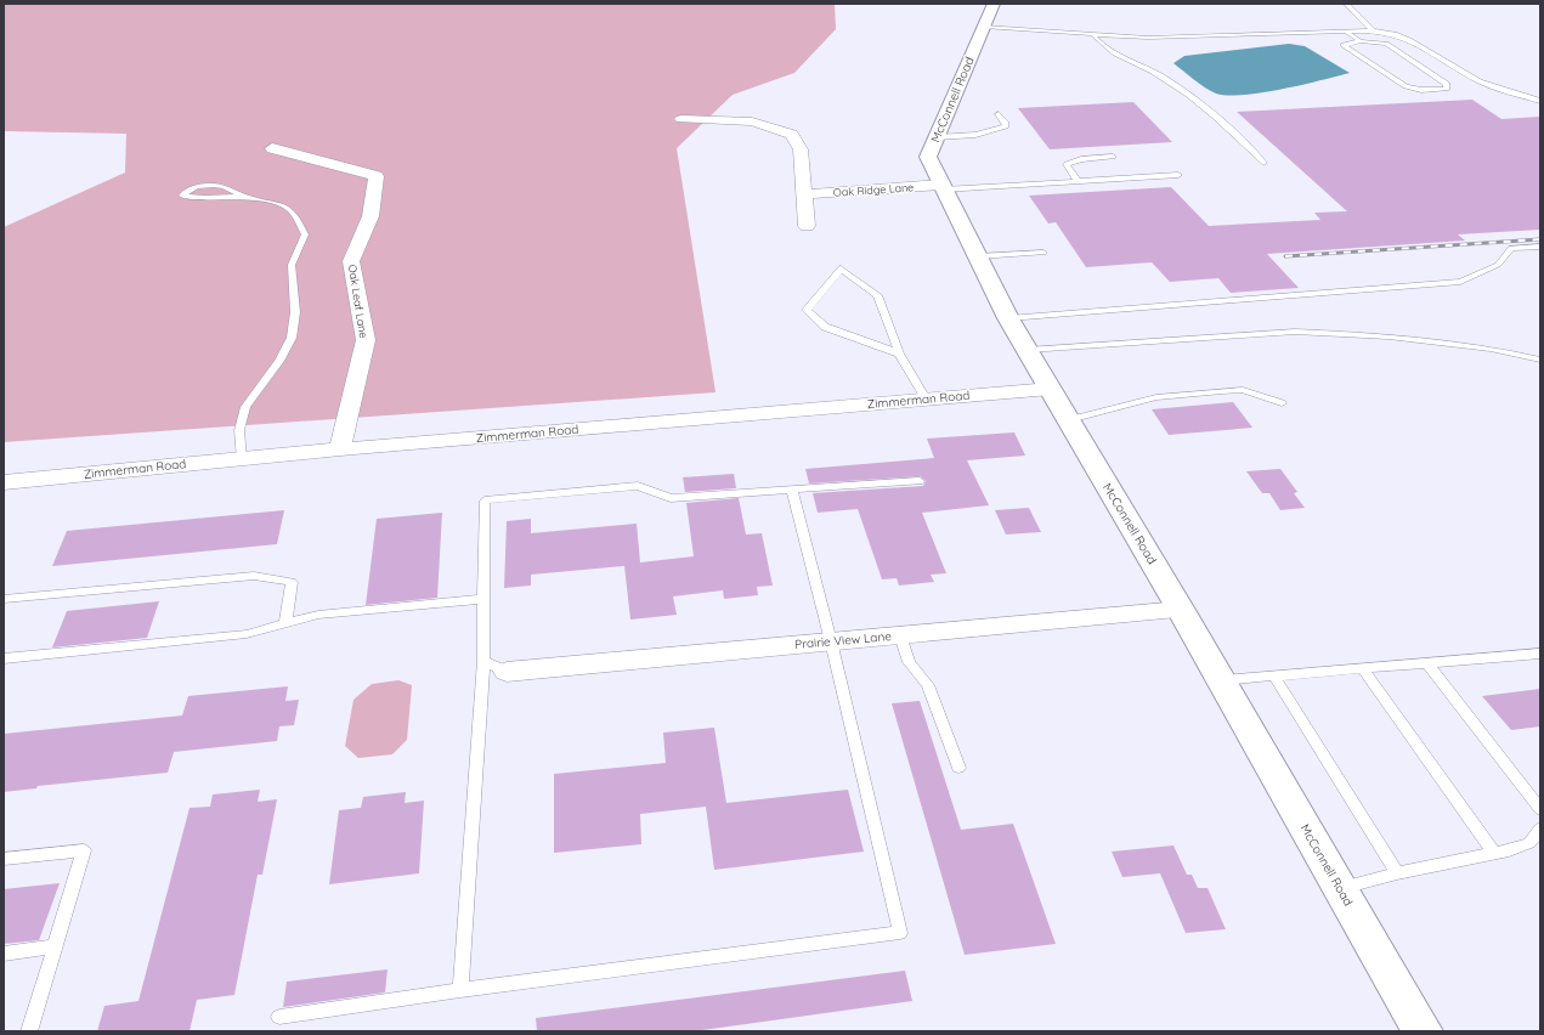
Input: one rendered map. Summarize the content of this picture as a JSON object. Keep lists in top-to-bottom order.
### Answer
{
  "streets": {
    "street": [
      "McConnell Road",
      "Oak Ridge Lane",
      "Oak Leaf Lane",
      "Zimmerman Road",
      "Prairie View Lane"
    ]
  },
  "crossings": [
    ["McConnell Road", "Oak Ridge Lane"],
    ["McConnell Road", "Zimmerman Road"],
    ["McConnell Road", "Prairie View Lane"],
    ["Oak Leaf Lane", "Zimmerman Road"]
  ]
}
